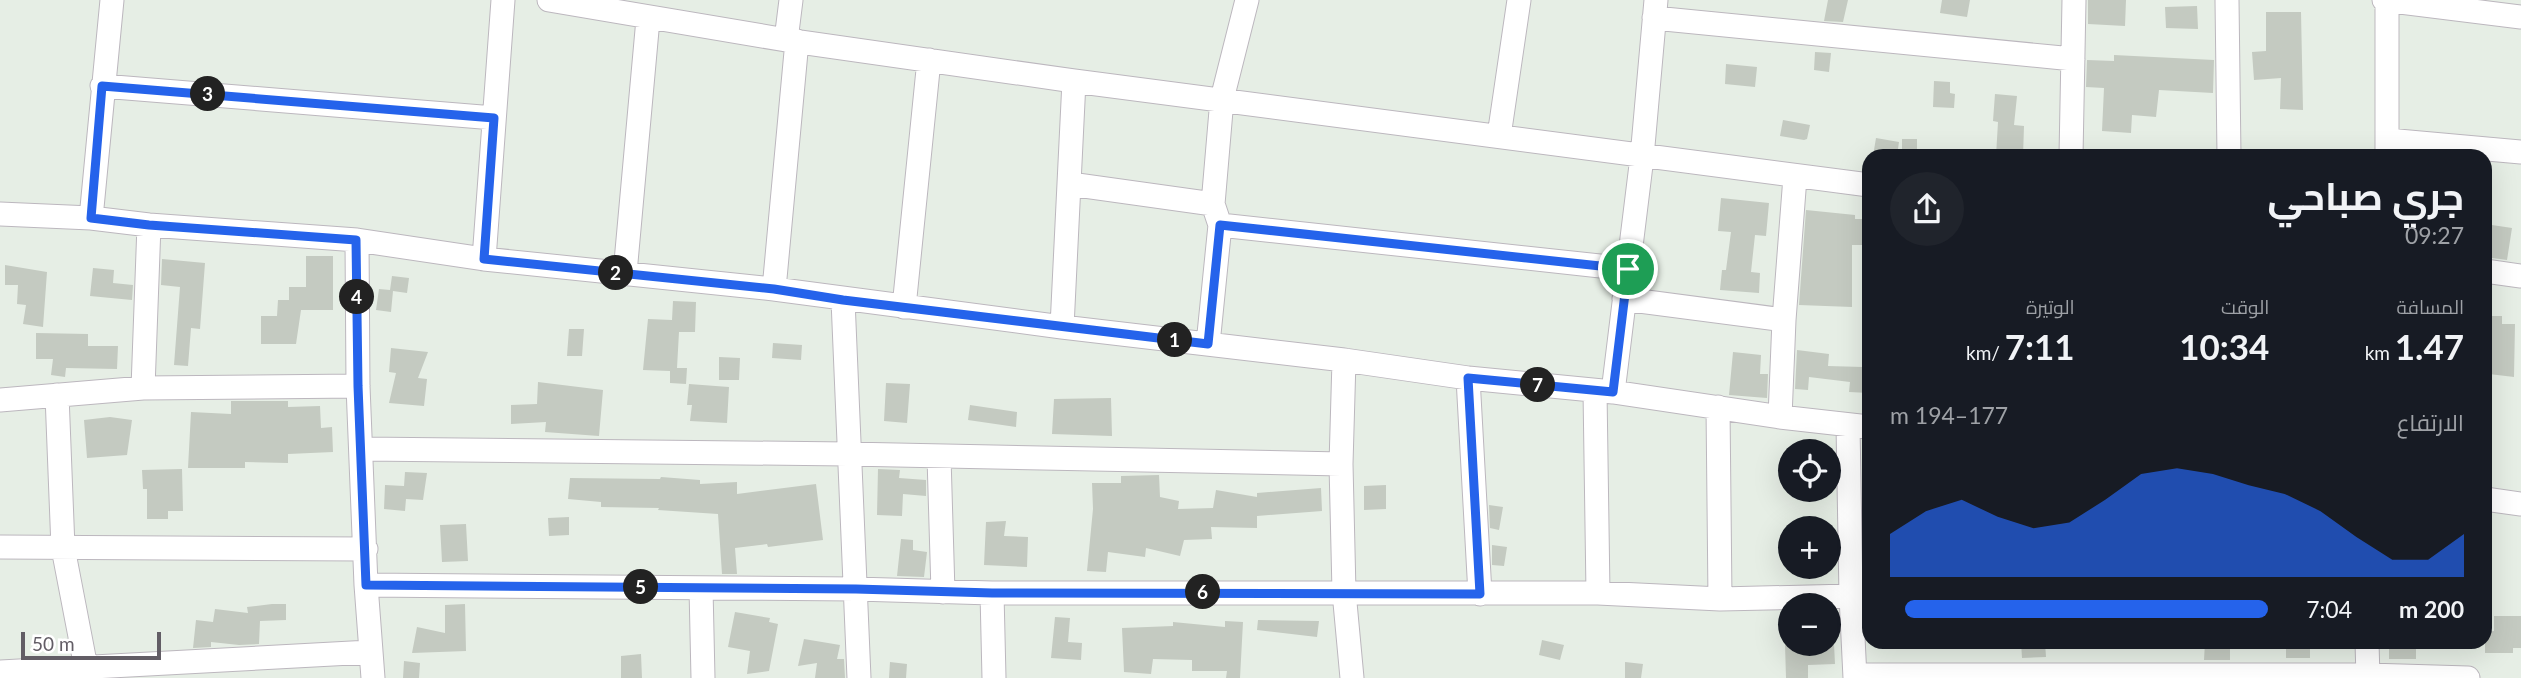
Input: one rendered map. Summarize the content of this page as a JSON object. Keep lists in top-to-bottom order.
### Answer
{
  "scale_bar": "50 m",
  "page": {
    "pins": [
      "3",
      "2",
      "4",
      "1",
      "7",
      "5",
      "6"
    ],
    "heading": ["جري صباحي", "09:27"],
    "stats": [
      ["المسافة", "1.47 km"],
      ["الوقت", "10:34"],
      ["الوتيرة", "7:11 /km"]
    ],
    "chart": ["الارتفاع", "177–194 m"],
    "map_buttons": ["+", "−"],
    "list": [
      {
        "name": "200 m",
        "note": "7:04"
      }
    ],
    "scale": "50 m"
  }
}
